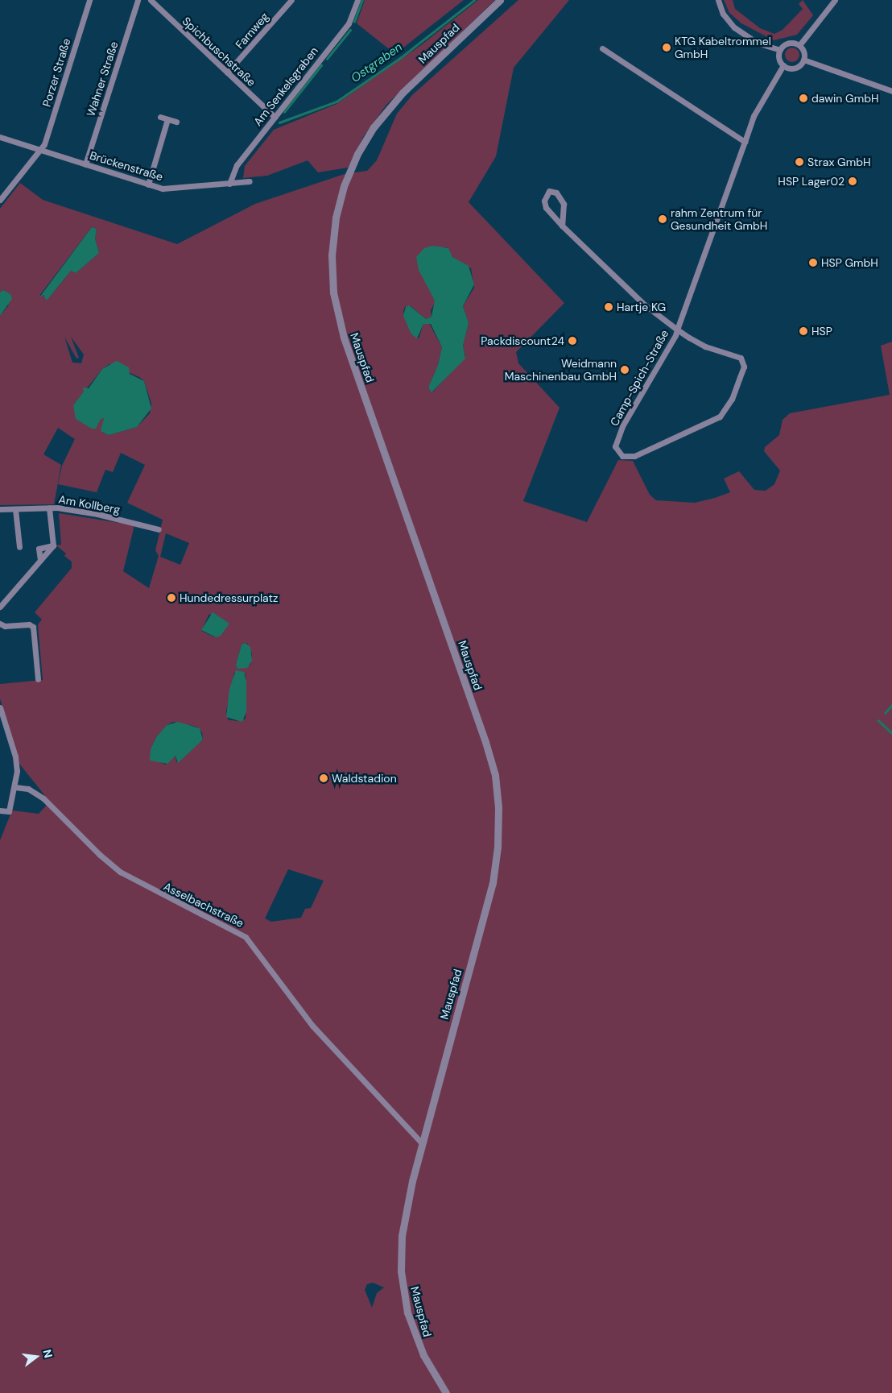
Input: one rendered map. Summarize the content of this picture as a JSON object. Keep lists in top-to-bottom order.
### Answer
{
  "streets": {
    "street": [
      "Farnweg",
      "Mauspfad",
      "Spichbuschstraße",
      "Porzer Straße",
      "Wahner Straße",
      "Am Senkelsgraben",
      "Brückenstraße",
      "Camp-Spich-Straße",
      "Am Kollberg",
      "Asselbachstraße"
    ]
  },
  "crossings": [
    ["Farnweg", "Spichbuschstraße"],
    ["Mauspfad", "Asselbachstraße"],
    ["Spichbuschstraße", "Am Senkelsgraben"],
    ["Porzer Straße", "Brückenstraße"],
    ["Wahner Straße", "Brückenstraße"],
    ["Am Senkelsgraben", "Brückenstraße"]
  ],
  "water": ["Ostgraben"],
  "places": [
    "KTG Kabeltrommel GmbH",
    "dawin GmbH",
    "Strax GmbH",
    "HSP Lager02",
    "rahm Zentrum für Gesundheit GmbH",
    "HSP GmbH",
    "Hartje KG",
    "HSP",
    "Packdiscount24",
    "Weidmann Maschinenbau GmbH",
    "Hundedressurplatz",
    "Waldstadion"
  ],
  "north": "right"
}
